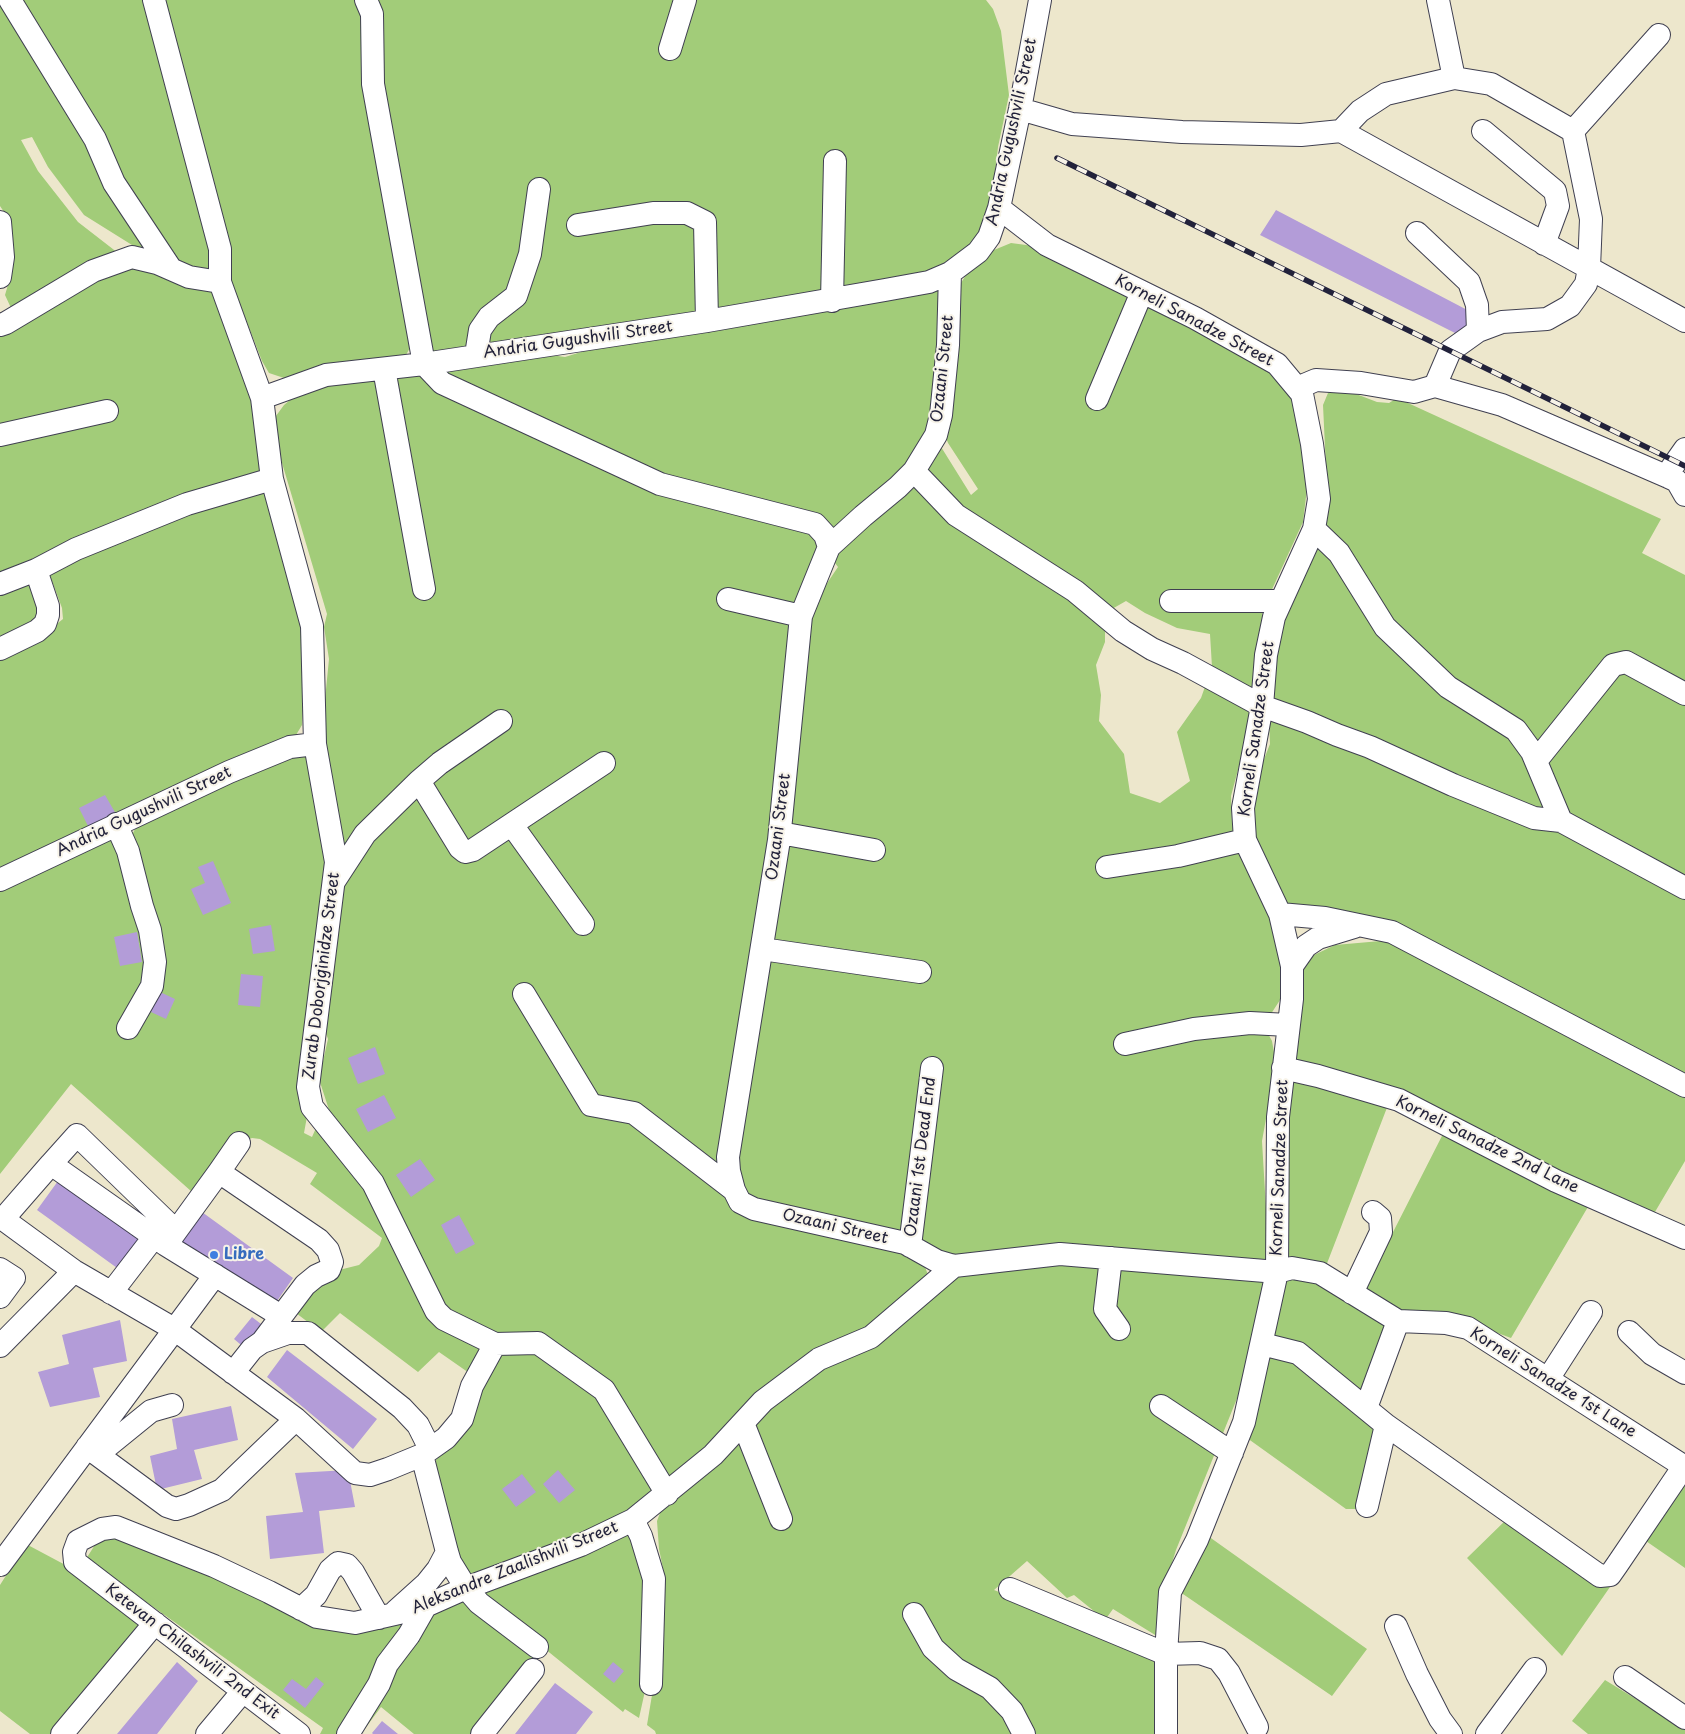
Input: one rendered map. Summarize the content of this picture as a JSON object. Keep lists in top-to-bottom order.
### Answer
{
  "streets": {
    "street": [
      "Andria Gugushvili Street",
      "Korneli Sanadze Street",
      "Ozaani Street",
      "Zurab Doborjginidze Street",
      "Korneli Sanadze 2nd Lane",
      "Ozaani 1st Dead End",
      "Korneli Sanadze 1st Lane",
      "Aleksandre Zaalishvili Street",
      "Ketevan Chilashvili 2nd Exit"
    ]
  },
  "crossings": [
    ["Andria Gugushvili Street", "Korneli Sanadze Street"],
    ["Andria Gugushvili Street", "Ozaani Street"],
    ["Andria Gugushvili Street", "Zurab Doborjginidze Street"],
    ["Korneli Sanadze Street", "Korneli Sanadze 2nd Lane"],
    ["Korneli Sanadze Street", "Korneli Sanadze 1st Lane"],
    ["Ozaani Street", "Ozaani 1st Dead End"],
    ["Ozaani Street", "Aleksandre Zaalishvili Street"],
    ["Zurab Doborjginidze Street", "Aleksandre Zaalishvili Street"],
    ["Aleksandre Zaalishvili Street", "Ketevan Chilashvili 2nd Exit"]
  ],
  "places": ["Libre"]
}
